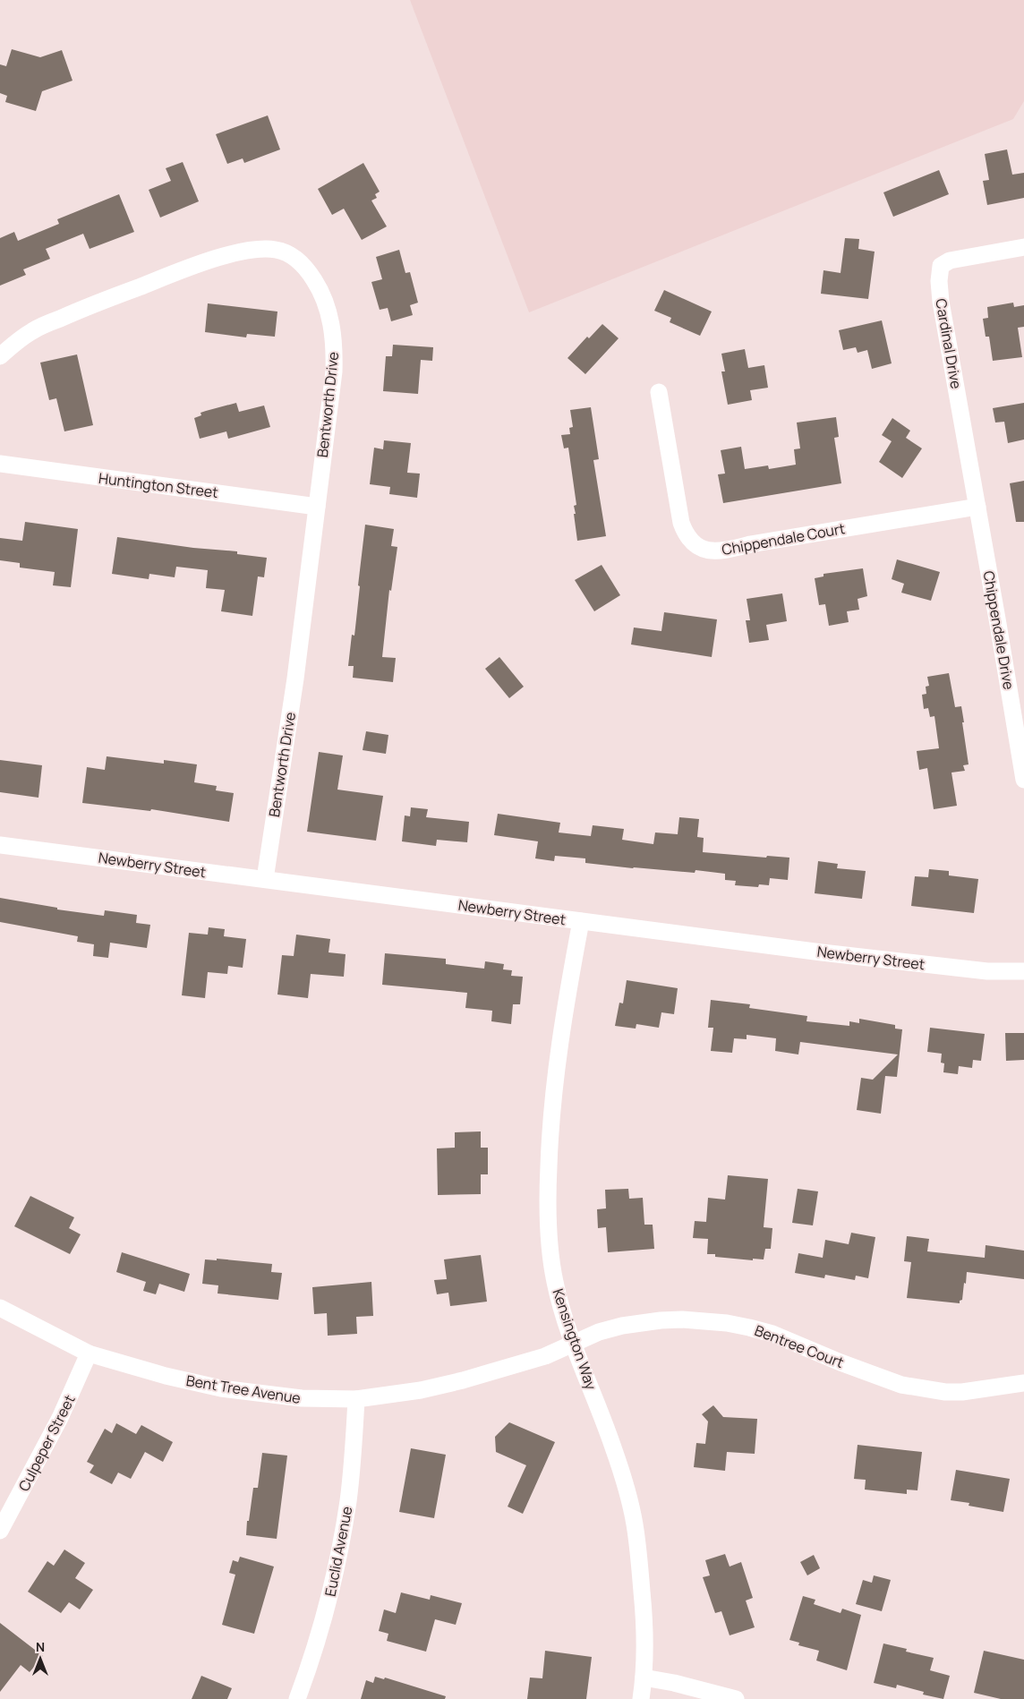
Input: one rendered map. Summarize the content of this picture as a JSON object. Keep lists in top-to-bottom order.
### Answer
{
  "streets": {
    "street": [
      "Cardinal Drive",
      "Bentworth Drive",
      "Huntington Street",
      "Chippendale Court",
      "Chippendale Drive",
      "Newberry Street",
      "Kensington Way",
      "Bentree Court",
      "Bent Tree Avenue",
      "Culpeper Street",
      "Euclid Avenue"
    ]
  },
  "crossings": [
    ["Cardinal Drive", "Chippendale Court"],
    ["Cardinal Drive", "Chippendale Drive"],
    ["Bentworth Drive", "Huntington Street"],
    ["Bentworth Drive", "Newberry Street"],
    ["Chippendale Court", "Chippendale Drive"],
    ["Newberry Street", "Kensington Way"],
    ["Kensington Way", "Bentree Court"],
    ["Kensington Way", "Bent Tree Avenue"],
    ["Bentree Court", "Bent Tree Avenue"],
    ["Bent Tree Avenue", "Culpeper Street"],
    ["Bent Tree Avenue", "Euclid Avenue"]
  ],
  "north": "top"
}
